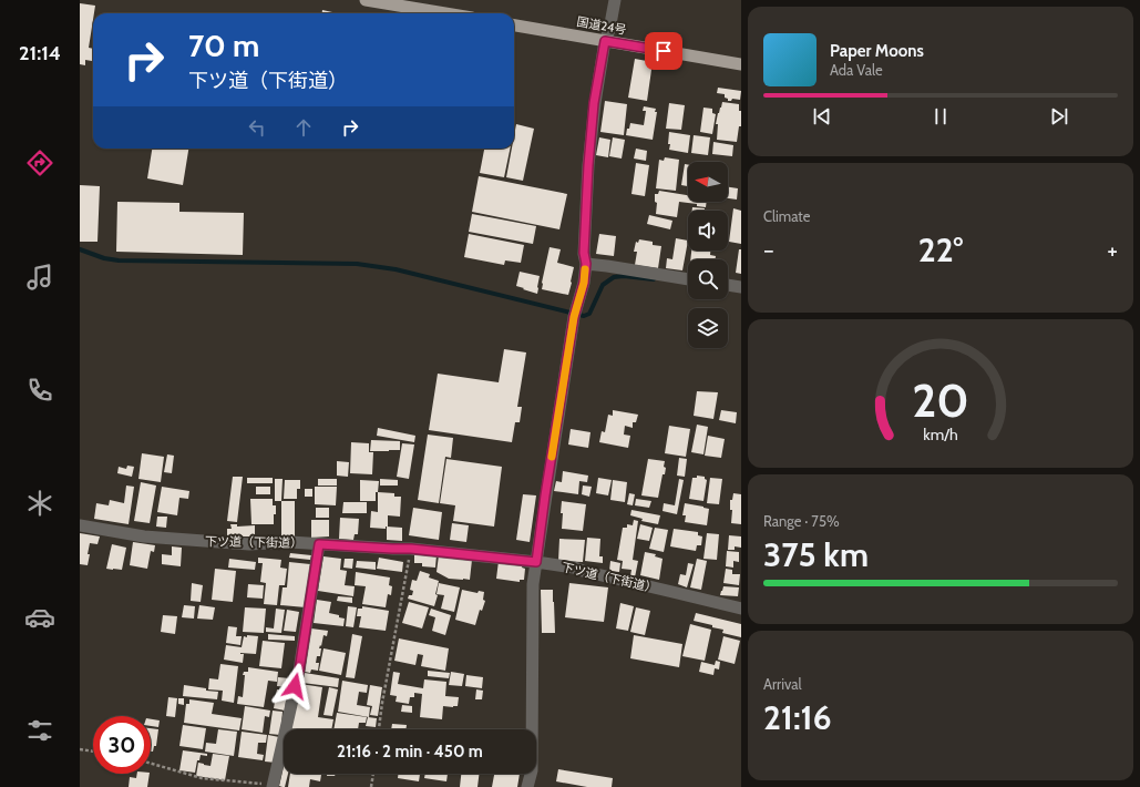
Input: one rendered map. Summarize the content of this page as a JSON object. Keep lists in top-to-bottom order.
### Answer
{
  "streets": {
    "highway": ["国道24号"],
    "street": ["下ツ道（下街道）"]
  },
  "north": "left",
  "page": {
    "tabs": "21:14",
    "turn": ["70 m", "下ツ道（下街道）"],
    "song": ["Paper Moons", "Ada Vale"],
    "tile": [
      "Climate",
      ["Range · 75%", "375 km"],
      ["Arrival", "21:16"]
    ],
    "heat": ["−", "22°", "+"],
    "limit": "30",
    "trip": "21:16 · 2 min · 450 m",
    "gauge": ["20", "km/h"]
  }
}
